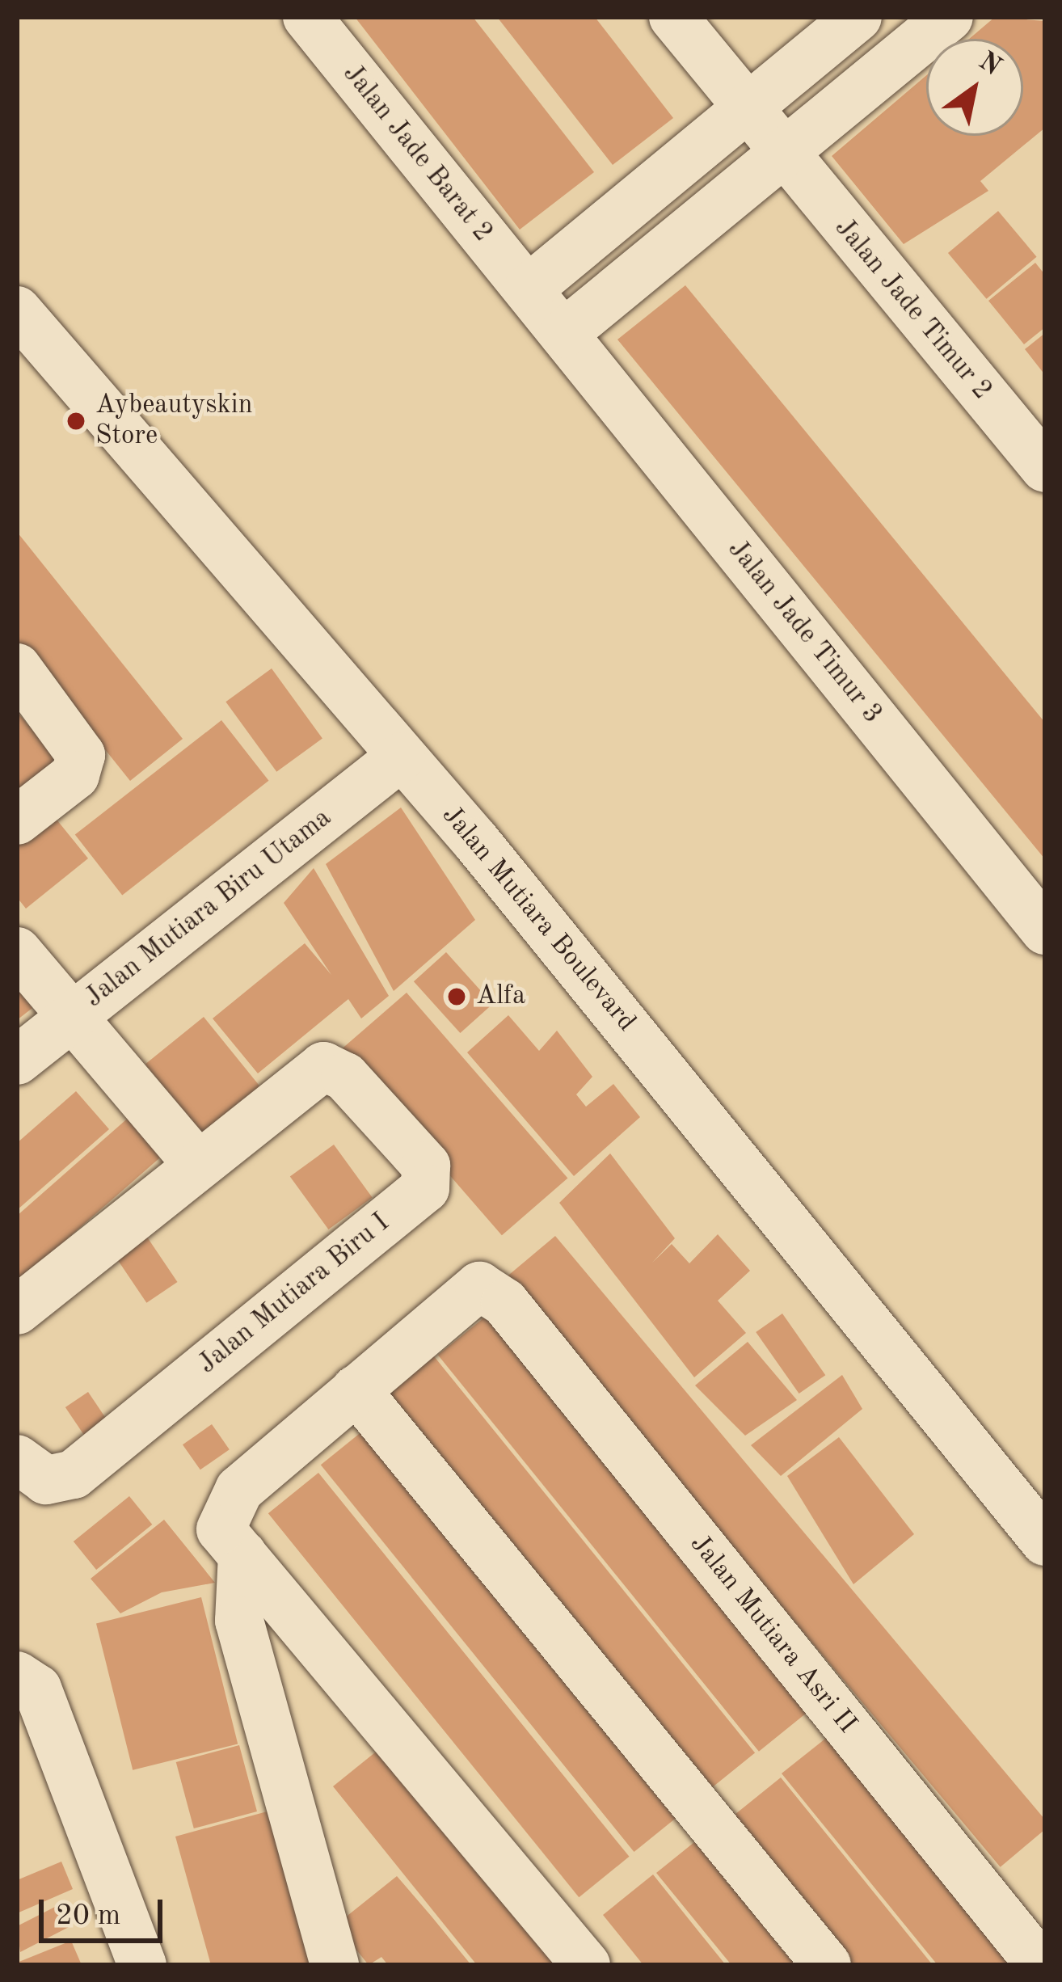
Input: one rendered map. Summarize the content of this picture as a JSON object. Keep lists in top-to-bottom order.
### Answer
{
  "streets": {
    "street": [
      "Jalan Jade Barat 2",
      "Jalan Jade Timur 2",
      "Jalan Jade Timur 3",
      "Jalan Mutiara Biru Utama",
      "Jalan Mutiara Boulevard",
      "Jalan Mutiara Biru I",
      "Jalan Mutiara Asri II"
    ]
  },
  "crossings": [
    ["Jalan Jade Barat 2", "Jalan Jade Timur 3"],
    ["Jalan Mutiara Biru Utama", "Jalan Mutiara Boulevard"]
  ],
  "places": ["Aybeautyskin Store", "Alfa"],
  "scale_bar": "20 m",
  "north": "top right"
}
